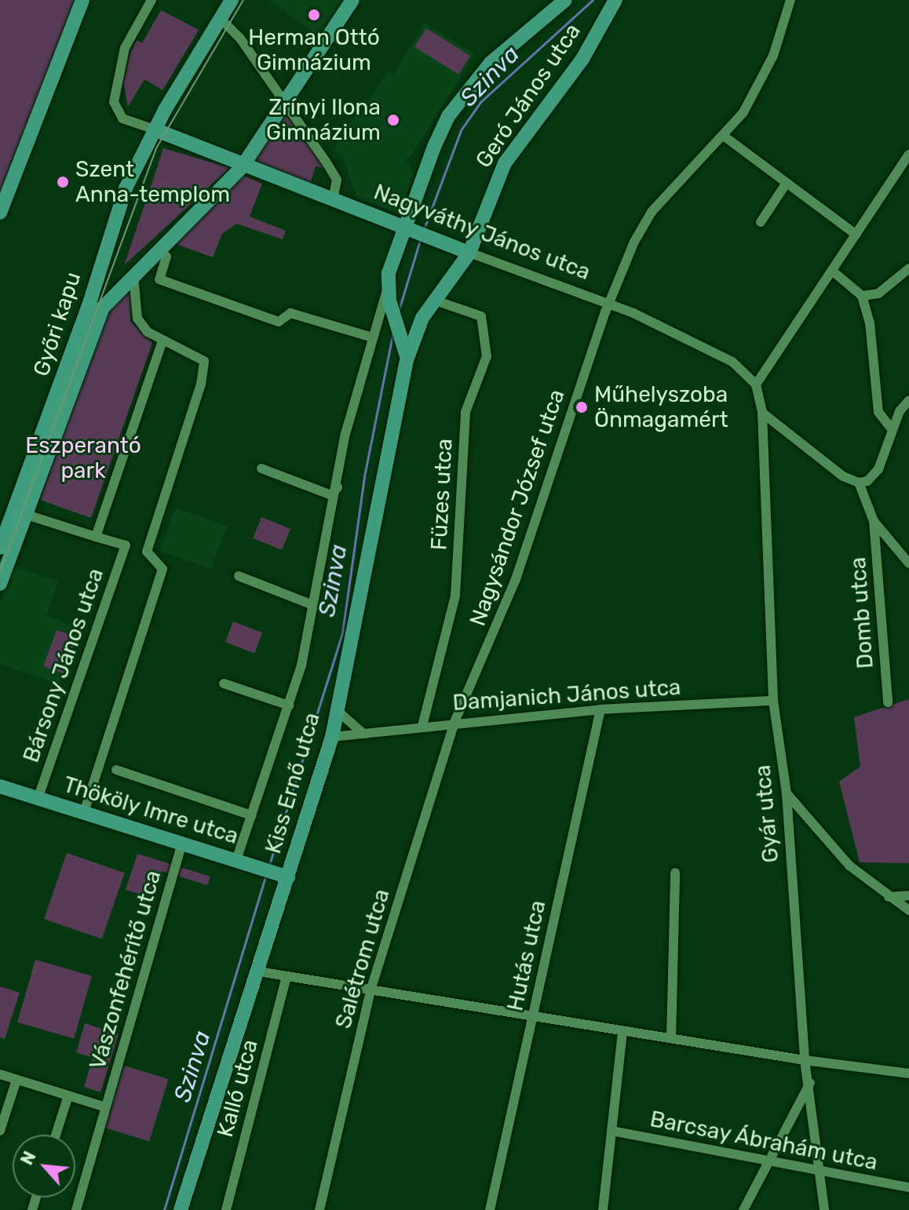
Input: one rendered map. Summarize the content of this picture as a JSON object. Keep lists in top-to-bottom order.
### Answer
{
  "streets": {
    "street": [
      "Geró János utca",
      "Nagyváthy János utca",
      "Győri kapu",
      "Füzes utca",
      "Nagysándor József utca",
      "Domb utca",
      "Bársony János utca",
      "Damjanich János utca",
      "Kiss Ernő utca",
      "Thököly Imre utca",
      "Gyár utca",
      "Hutás utca",
      "Salétrom utca",
      "Vászonfehérítő utca",
      "Kalló utca",
      "Barcsay Ábrahám utca"
    ]
  },
  "crossings": [
    ["Geró János utca", "Nagyváthy János utca"],
    ["Geró János utca", "Kiss Ernő utca"],
    ["Nagyváthy János utca", "Győri kapu"],
    ["Nagyváthy János utca", "Nagysándor József utca"],
    ["Nagyváthy János utca", "Kiss Ernő utca"],
    ["Győri kapu", "Bársony János utca"],
    ["Füzes utca", "Damjanich János utca"],
    ["Füzes utca", "Kiss Ernő utca"],
    ["Nagysándor József utca", "Damjanich János utca"],
    ["Nagysándor József utca", "Salétrom utca"],
    ["Bársony János utca", "Thököly Imre utca"],
    ["Damjanich János utca", "Kiss Ernő utca"],
    ["Damjanich János utca", "Gyár utca"],
    ["Damjanich János utca", "Hutás utca"],
    ["Damjanich János utca", "Salétrom utca"],
    ["Kiss Ernő utca", "Thököly Imre utca"],
    ["Thököly Imre utca", "Vászonfehérítő utca"],
    ["Gyár utca", "Barcsay Ábrahám utca"]
  ],
  "water": ["Szinva"],
  "parks": ["Eszperantó park"],
  "places": [
    "Herman Ottó Gimnázium",
    "Zrínyi Ilona Gimnázium",
    "Szent Anna-templom",
    "Műhelyszoba Önmagamért"
  ],
  "north": "top left"
}
